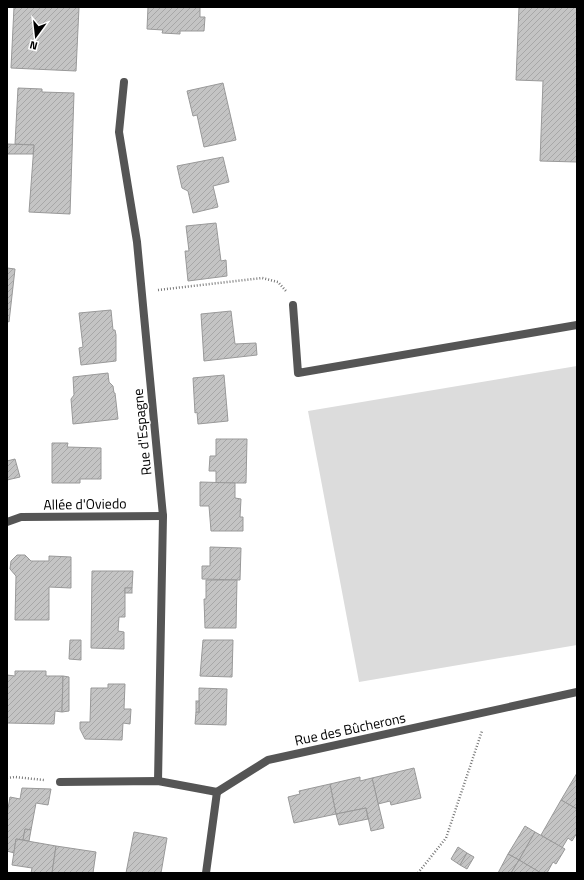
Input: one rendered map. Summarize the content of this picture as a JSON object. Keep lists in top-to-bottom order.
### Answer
{
  "streets": {
    "street": ["Rue d'Espagne", "Allée d'Oviedo", "Rue des Bûcherons"]
  },
  "crossings": [
    ["Rue d'Espagne", "Allée d'Oviedo"]
  ],
  "north": "bottom"
}
